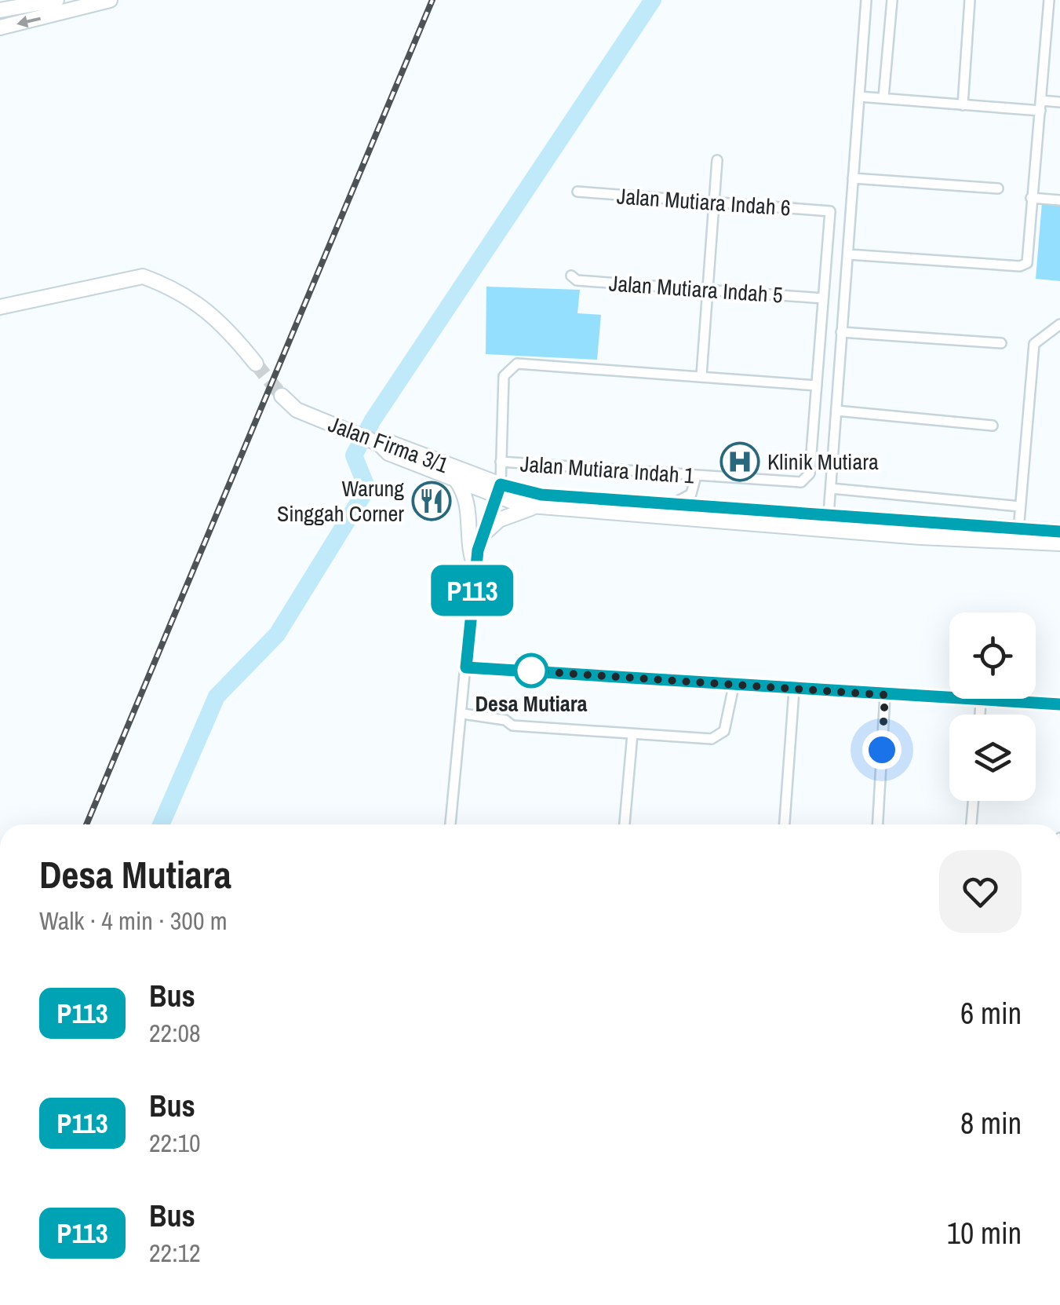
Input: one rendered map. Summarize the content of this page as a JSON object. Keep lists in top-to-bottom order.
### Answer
{
  "streets": {
    "street": [
      "Jalan Mutiara Indah 6",
      "Jalan Mutiara Indah 5",
      "Jalan Firma 3/1",
      "Jalan Mutiara Indah 1"
    ]
  },
  "crossings": [
    ["Jalan Mutiara Indah 6", "Jalan Mutiara Indah 5"]
  ],
  "places": {
    "hospital": ["Klinik Mutiara"],
    "restaurant": ["Warung Singgah Corner"],
    "other": ["Desa Mutiara"]
  },
  "lines": ["bus line P113"],
  "page": {
    "on_map": "P113",
    "heading": ["Desa Mutiara", "Walk · 4 min · 300 m"],
    "list": [
      {
        "mark": "P113",
        "name": "Bus",
        "note": "22:08",
        "value": "6 min"
      },
      {
        "mark": "P113",
        "name": "Bus",
        "note": "22:10",
        "value": "8 min"
      },
      {
        "mark": "P113",
        "name": "Bus",
        "note": "22:12",
        "value": "10 min"
      }
    ]
  }
}
